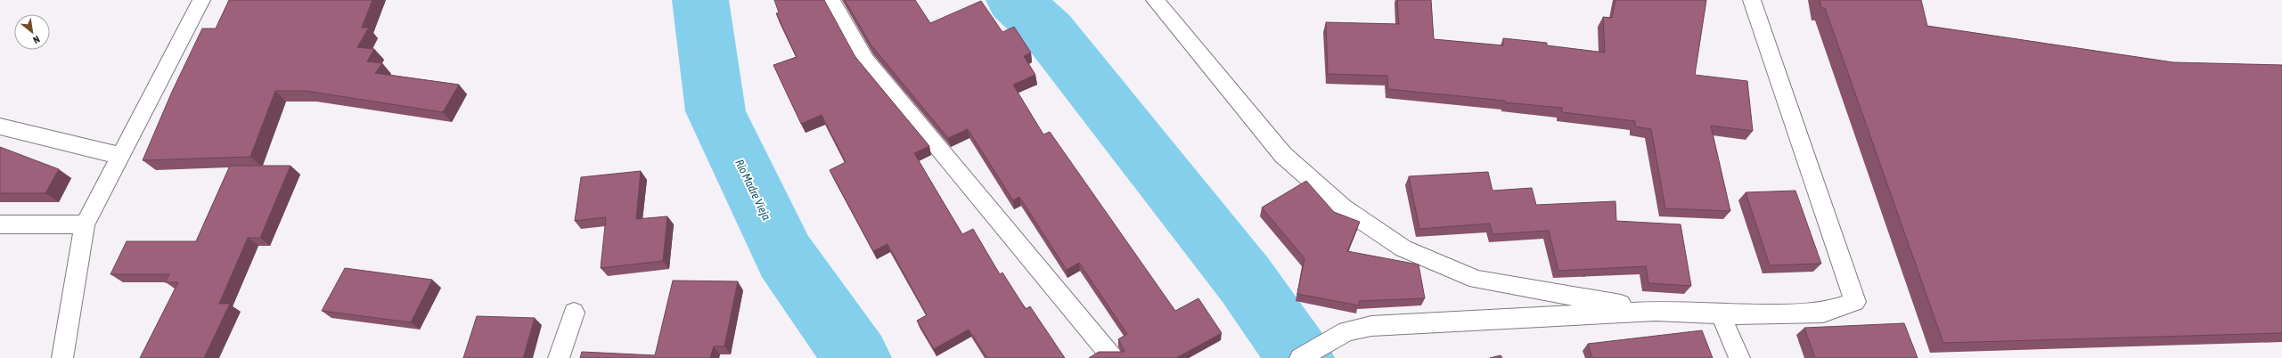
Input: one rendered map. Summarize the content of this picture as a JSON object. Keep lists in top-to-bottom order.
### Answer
{
  "water": ["Río Madre Vieja"],
  "north": "bottom right"
}
